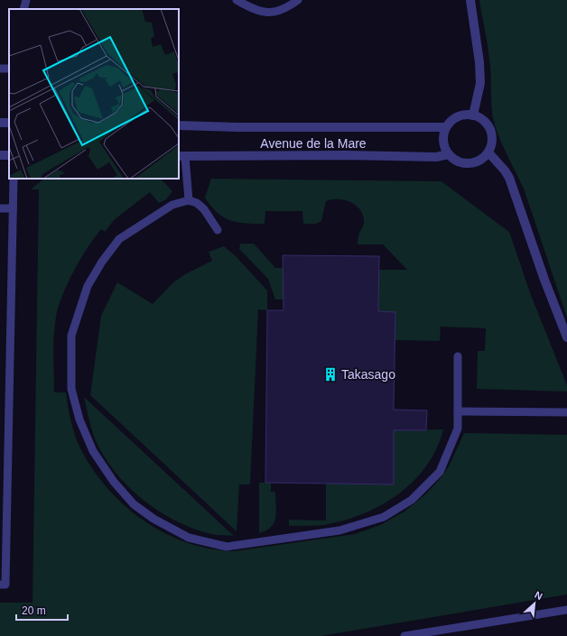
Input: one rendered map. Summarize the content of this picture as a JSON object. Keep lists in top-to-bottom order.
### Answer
{
  "streets": {
    "street": ["Avenue de la Mare"]
  },
  "places": {
    "building": ["Takasago"]
  },
  "scale_bar": "20 m",
  "north": "top right"
}
